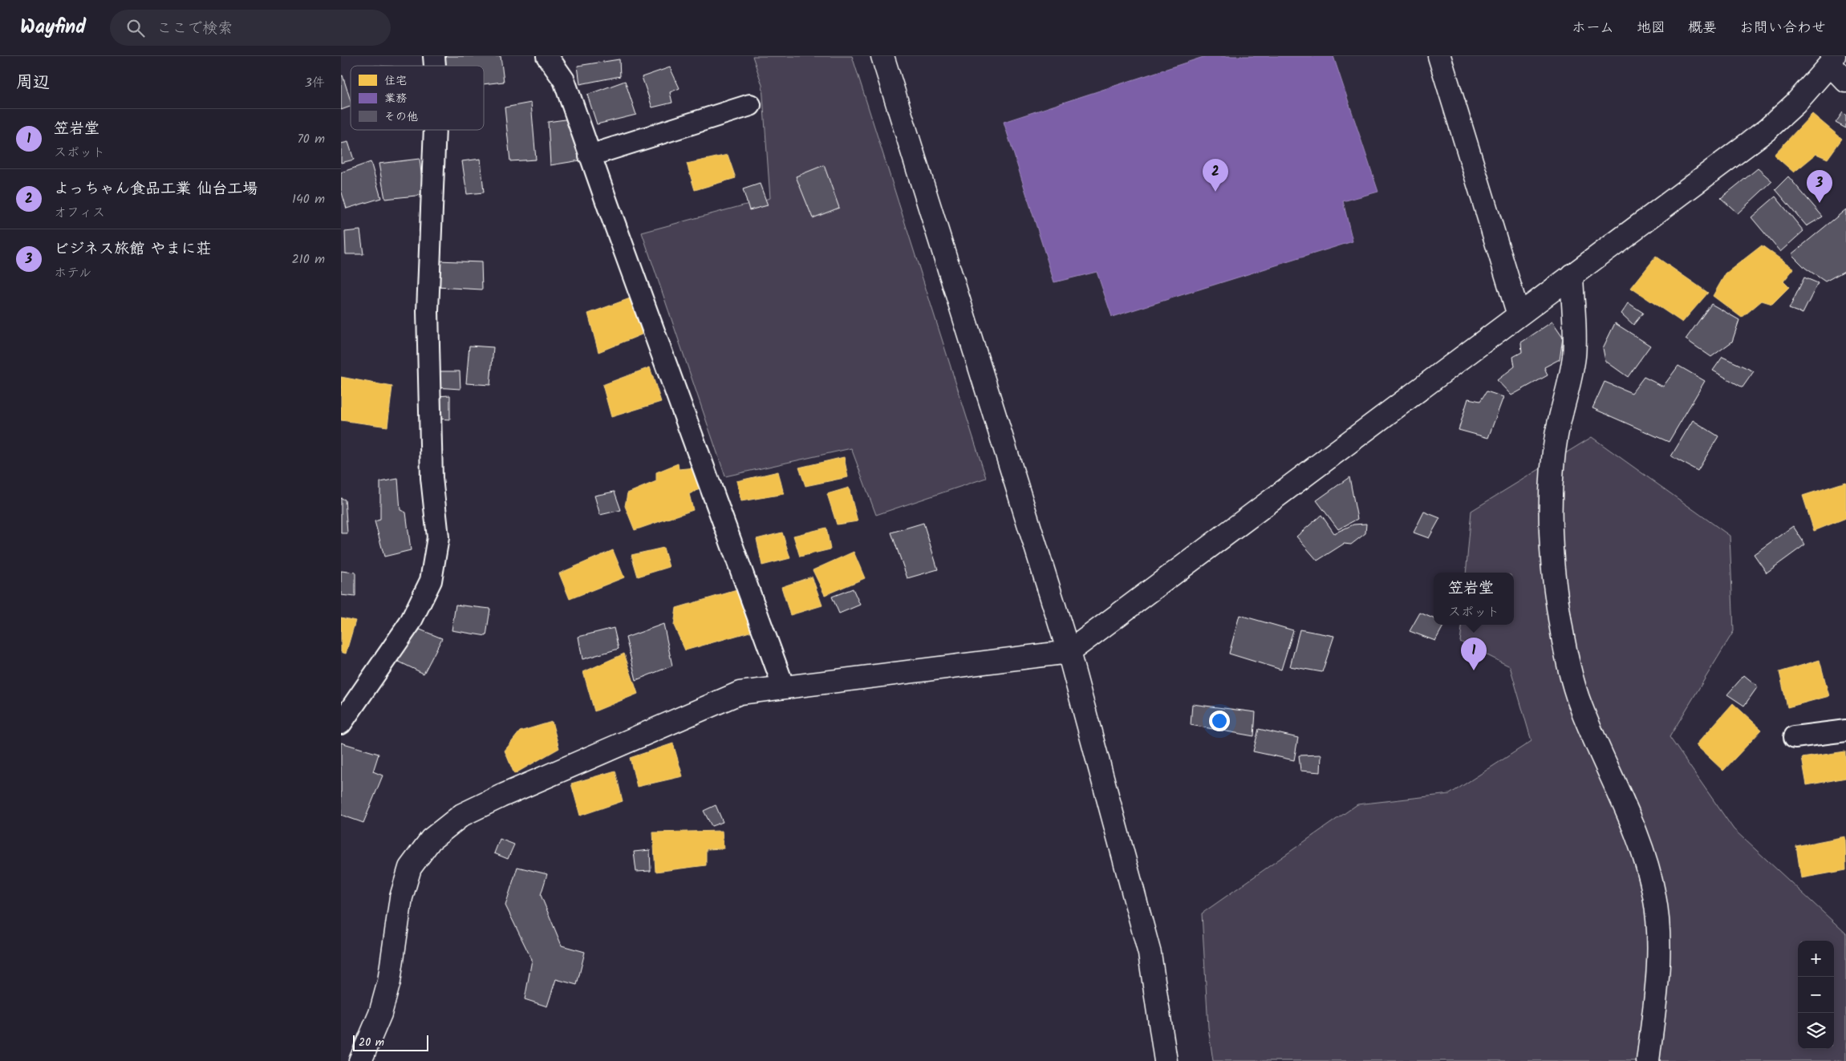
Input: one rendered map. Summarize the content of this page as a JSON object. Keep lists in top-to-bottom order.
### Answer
{
  "legend": ["住宅", "業務", "その他"],
  "scale_bar": "20 m",
  "page": {
    "header": "Wayfind",
    "search": "ここで検索",
    "nav": [
      "ホーム",
      "地図",
      "概要",
      "お問い合わせ"
    ],
    "heading": ["周辺", "3件"],
    "list": [
      {
        "mark": "1",
        "name": "笠岩堂",
        "note": "スポット",
        "value": "70 m"
      },
      {
        "mark": "2",
        "name": "よっちゃん食品工業 仙台工場",
        "note": "オフィス",
        "value": "140 m"
      },
      {
        "mark": "3",
        "name": "ビジネス旅館 やまに荘",
        "note": "ホテル",
        "value": "210 m"
      }
    ],
    "pins": ["2", "3", "1"],
    "popup": ["笠岩堂", "スポット"],
    "map_buttons": ["+", "−"],
    "scale": "20 m"
  }
}
